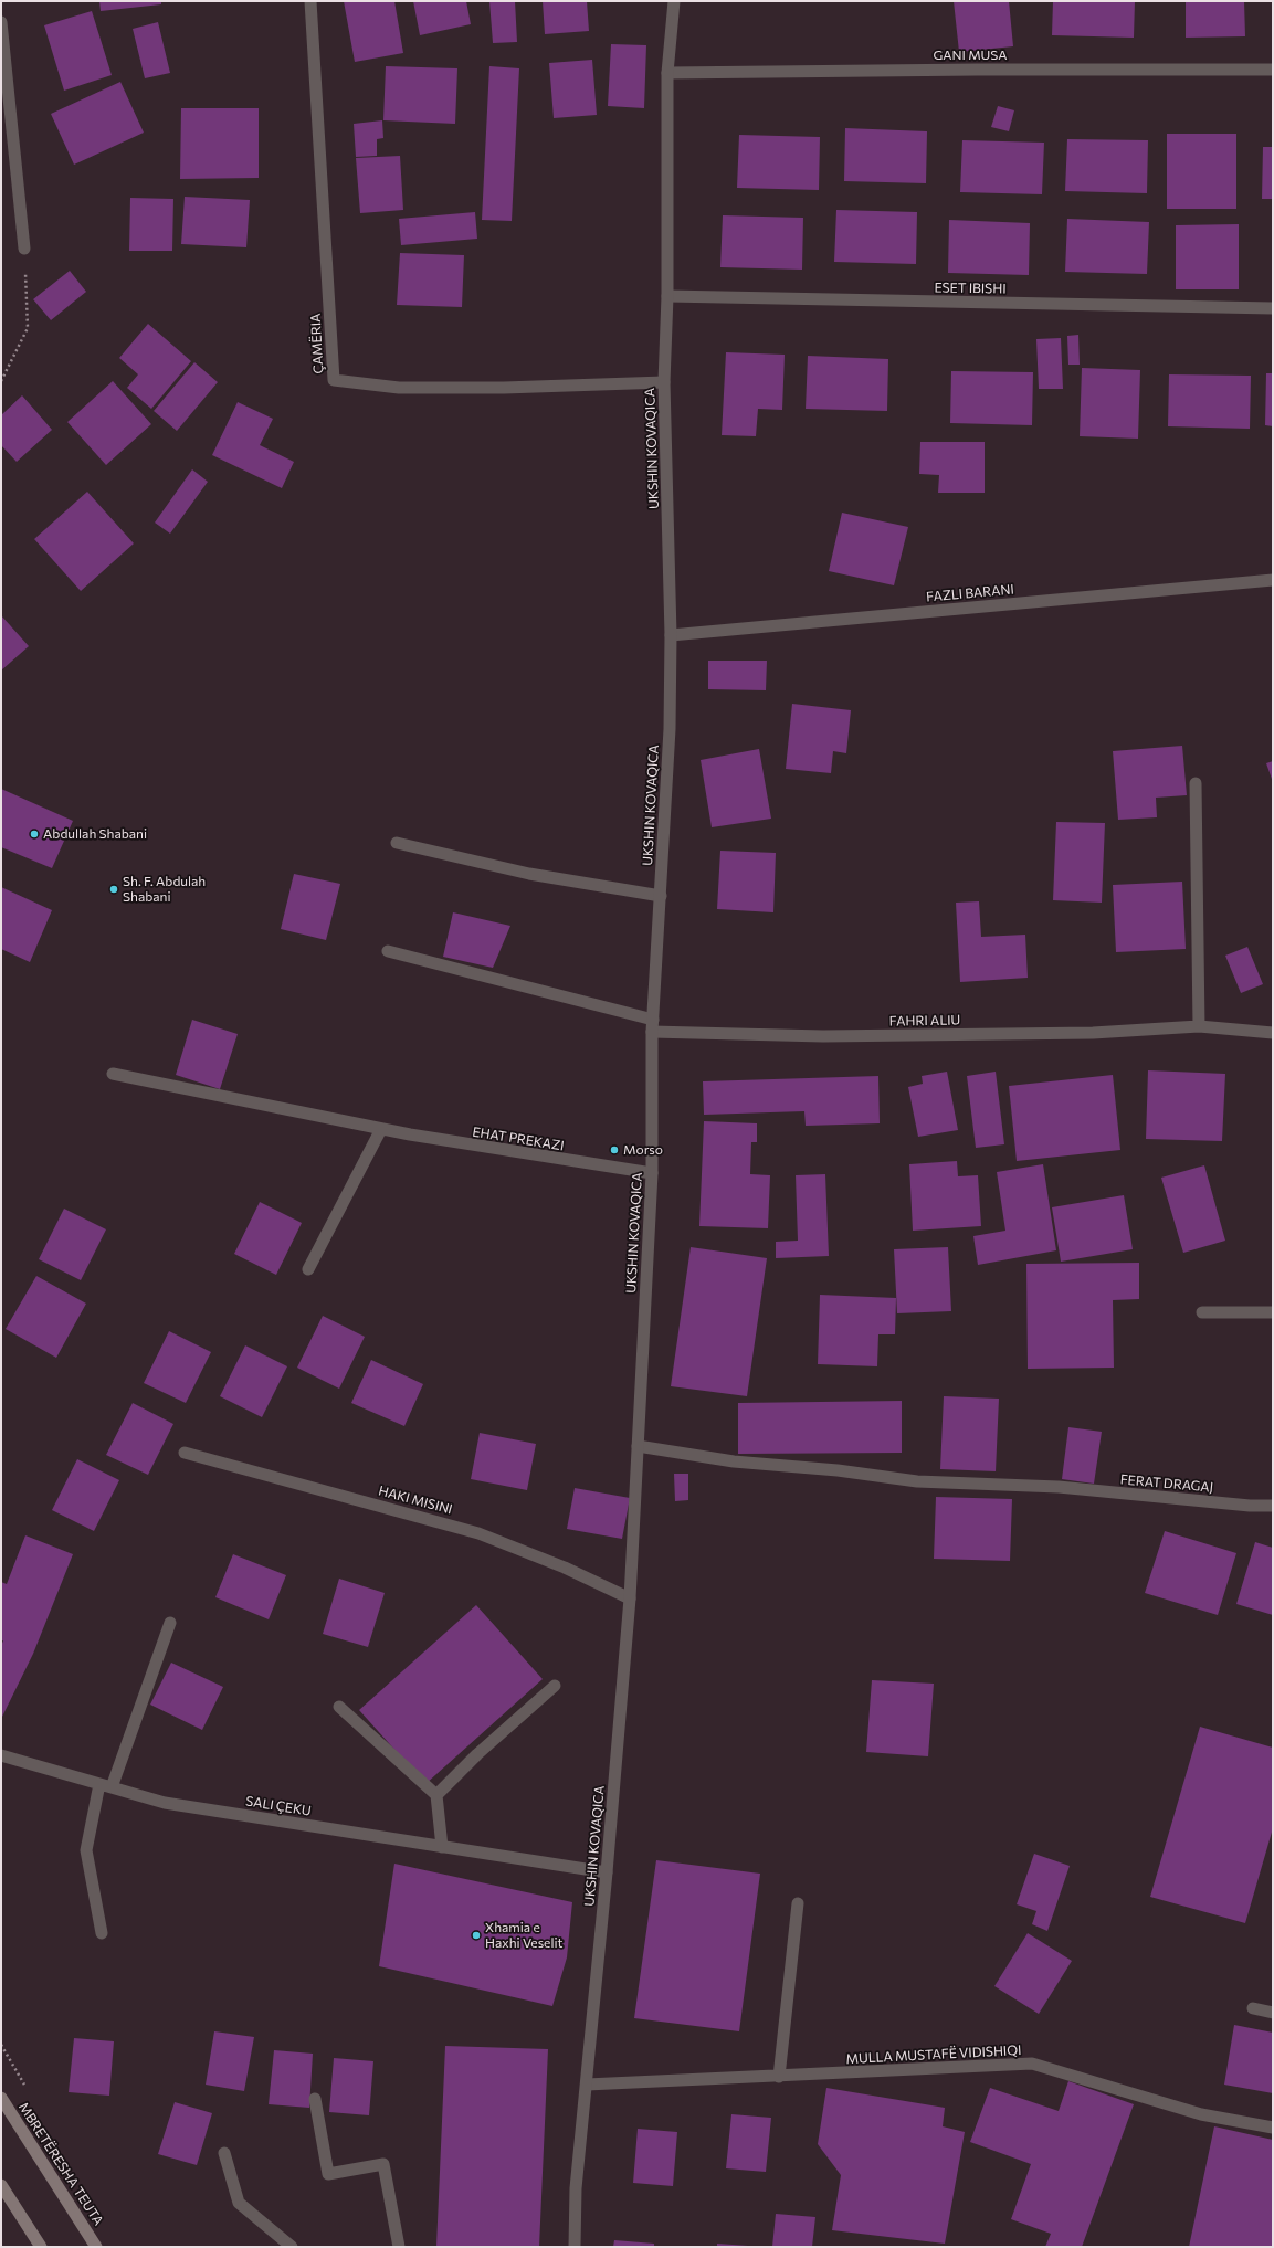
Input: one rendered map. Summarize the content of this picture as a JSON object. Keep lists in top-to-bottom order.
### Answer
{
  "streets": {
    "main road": ["MBRETËRESHA TEUTA"],
    "street": [
      "GANI MUSA",
      "ESET IBISHI",
      "ÇAMËRIA",
      "UKSHIN KOVAQICA",
      "FAZLI BARANI",
      "FAHRI ALIU",
      "EHAT PREKAZI",
      "FERAT DRAGAJ",
      "HAKI MISINI",
      "SALI ÇEKU",
      "MULLA MUSTAFË VIDISHIQI"
    ]
  },
  "crossings": [
    ["GANI MUSA", "UKSHIN KOVAQICA"],
    ["ESET IBISHI", "UKSHIN KOVAQICA"],
    ["ÇAMËRIA", "UKSHIN KOVAQICA"],
    ["UKSHIN KOVAQICA", "FAZLI BARANI"],
    ["UKSHIN KOVAQICA", "FAHRI ALIU"],
    ["UKSHIN KOVAQICA", "EHAT PREKAZI"],
    ["UKSHIN KOVAQICA", "FERAT DRAGAJ"],
    ["UKSHIN KOVAQICA", "HAKI MISINI"],
    ["UKSHIN KOVAQICA", "SALI ÇEKU"],
    ["UKSHIN KOVAQICA", "MULLA MUSTAFË VIDISHIQI"]
  ],
  "places": [
    "Abdullah Shabani",
    "Sh. F. Abdulah Shabani",
    "Morso",
    "Xhamia e Haxhi Veselit"
  ]
}
